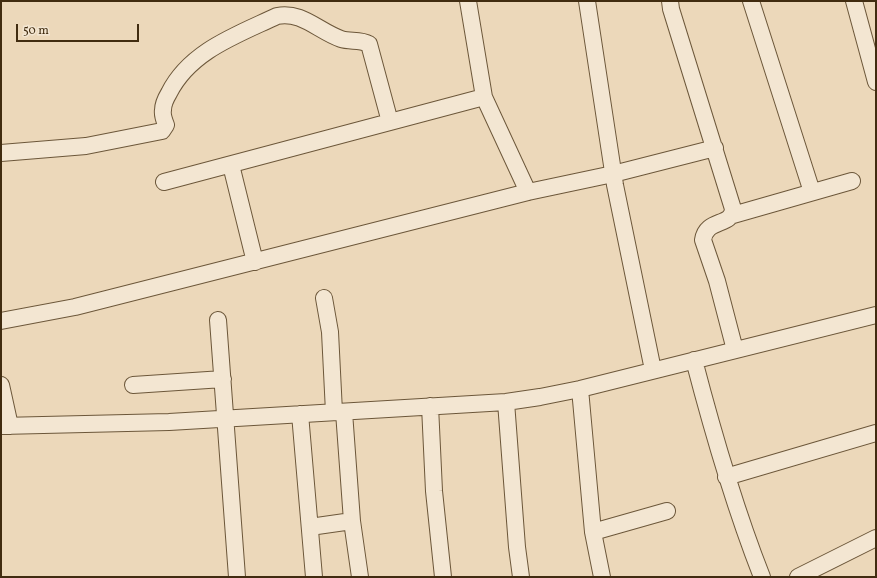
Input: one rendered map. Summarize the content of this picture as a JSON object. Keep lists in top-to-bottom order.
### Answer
{
  "scale_bar": "50 m"
}
